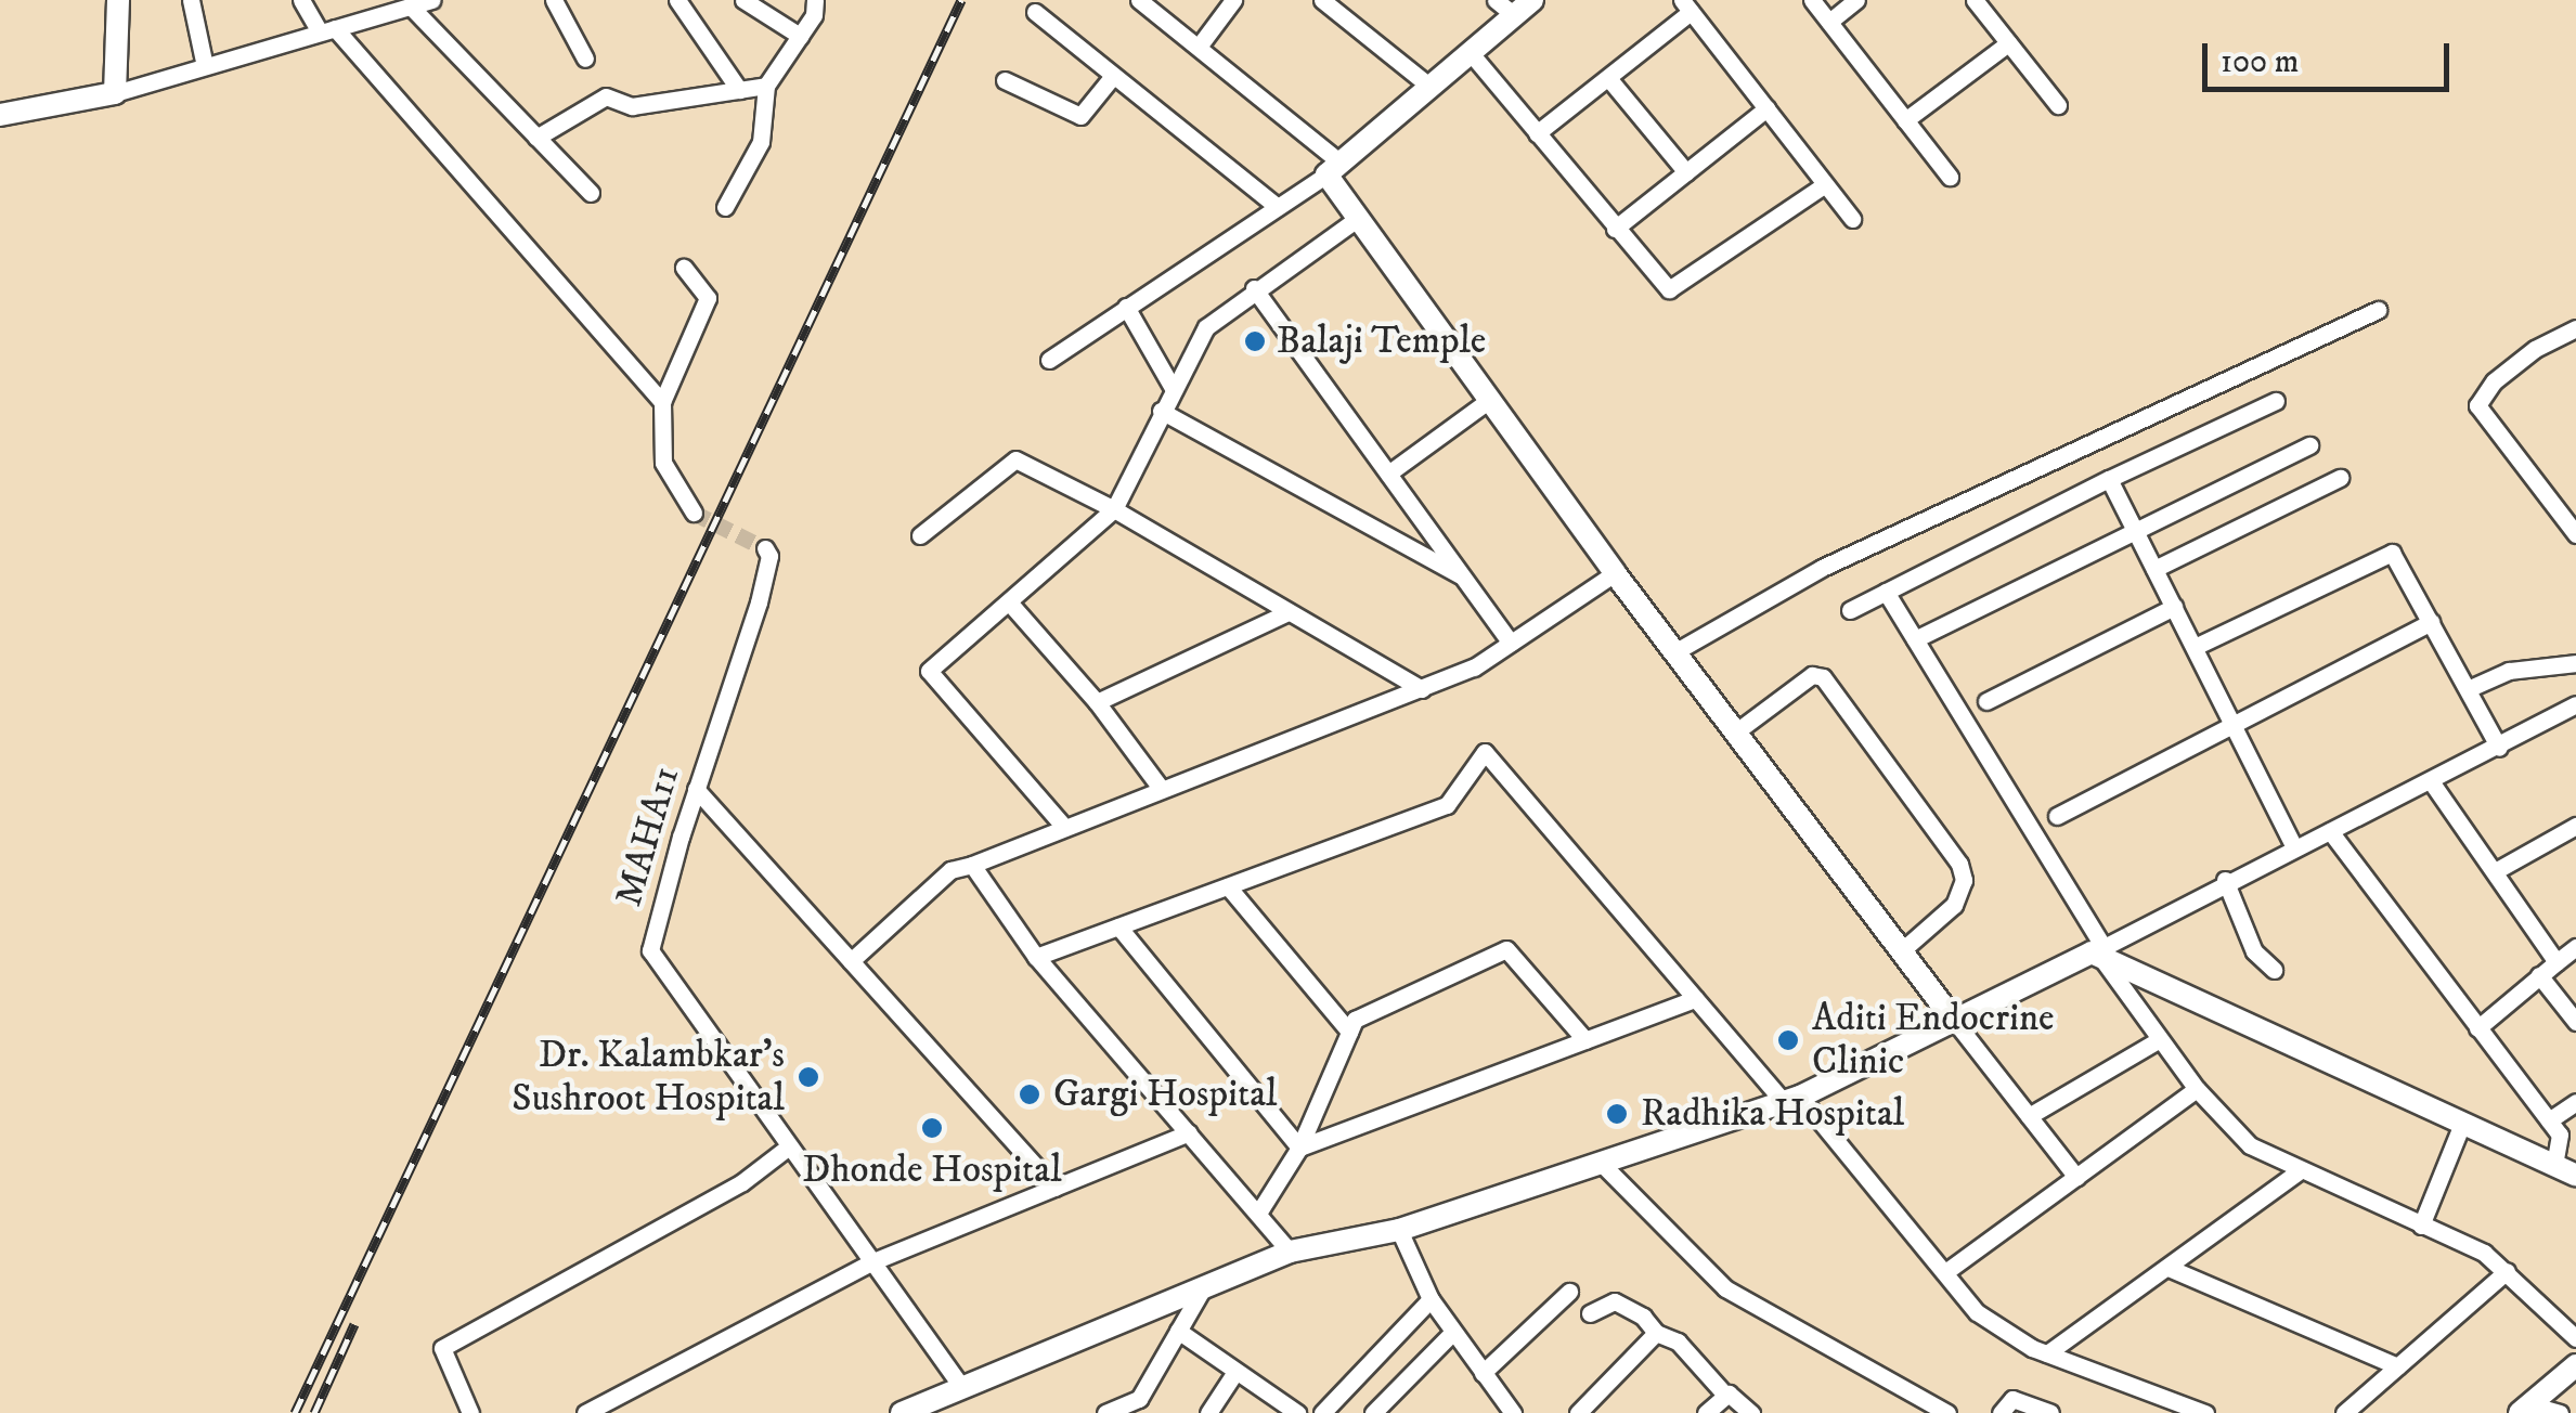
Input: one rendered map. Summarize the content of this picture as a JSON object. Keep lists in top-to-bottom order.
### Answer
{
  "streets": {
    "street": ["MAHA11"]
  },
  "places": [
    "Balaji Temple",
    "Aditi Endocrine Clinic",
    "Dr. Kalambkar's Sushroot Hospital",
    "Gargi Hospital",
    "Radhika Hospital",
    "Dhonde Hospital"
  ],
  "scale_bar": "100 m"
}
